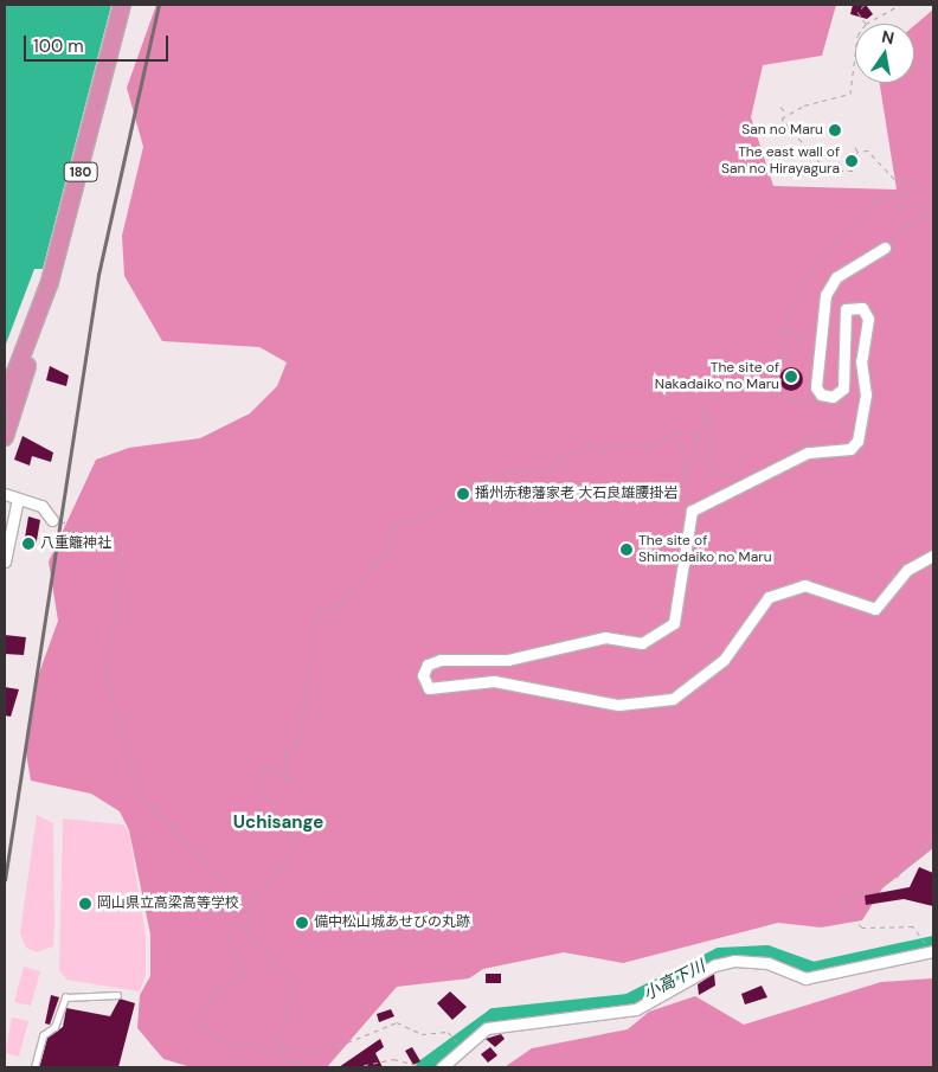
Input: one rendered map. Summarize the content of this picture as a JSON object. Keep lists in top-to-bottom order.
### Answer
{
  "streets": {
    "highway": ["180"]
  },
  "districts": ["Uchisange"],
  "water": ["小高下川"],
  "places": [
    "San no Maru",
    "The east wall of San no Hirayagura",
    "The site of Nakadaiko no Maru",
    "播州赤穂藩家老 大石良雄腰掛岩",
    "八重籬神社",
    "The site of Shimodaiko no Maru",
    "岡山県立高梁高等学校",
    "備中松山城あせびの丸跡"
  ],
  "scale_bar": "100 m",
  "north": "top"
}
